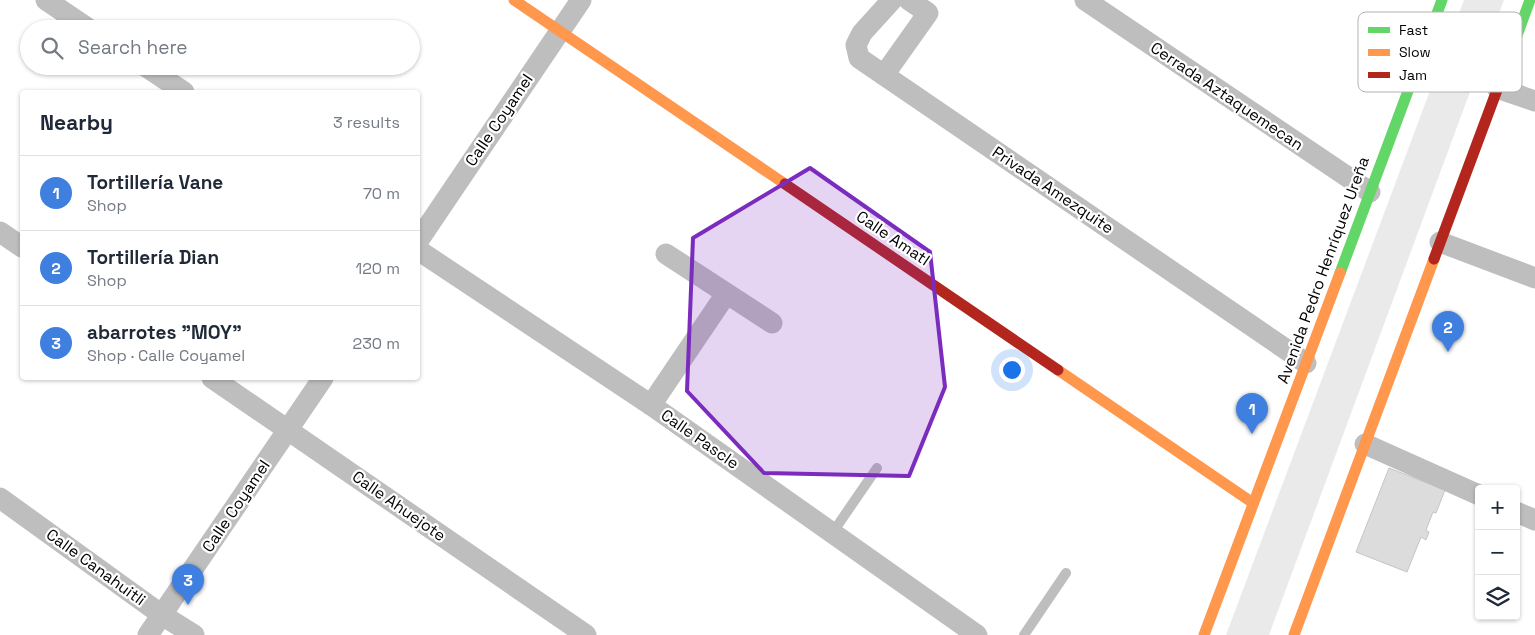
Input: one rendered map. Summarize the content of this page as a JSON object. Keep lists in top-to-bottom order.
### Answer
{
  "streets": {
    "main road": ["Calle Amatl", "Avenida Pedro Henríquez Ureña"],
    "street": [
      "Cerrada Aztaquemecan",
      "Calle Coyamel",
      "Privada Amezquite",
      "Calle Pascle",
      "Calle Ahuejote",
      "Calle Canahuitli"
    ]
  },
  "crossings": [
    ["Cerrada Aztaquemecan", "Avenida Pedro Henríquez Ureña"],
    ["Calle Coyamel", "Calle Amatl"],
    ["Calle Coyamel", "Calle Ahuejote"],
    ["Calle Coyamel", "Calle Canahuitli"],
    ["Privada Amezquite", "Avenida Pedro Henríquez Ureña"],
    ["Calle Amatl", "Avenida Pedro Henríquez Ureña"]
  ],
  "legend": ["Fast", "Slow", "Jam"],
  "page": {
    "search": "Search here",
    "heading": ["Nearby", "3 results"],
    "list": [
      {
        "mark": "1",
        "name": "Tortillería Vane",
        "note": "Shop",
        "value": "70 m"
      },
      {
        "mark": "2",
        "name": "Tortillería Dian",
        "note": "Shop",
        "value": "120 m"
      },
      {
        "mark": "3",
        "name": "abarrotes \"MOY\"",
        "note": "Shop · Calle Coyamel",
        "value": "230 m"
      }
    ],
    "pins": ["2", "1", "3"],
    "map_buttons": ["+", "−"]
  }
}
